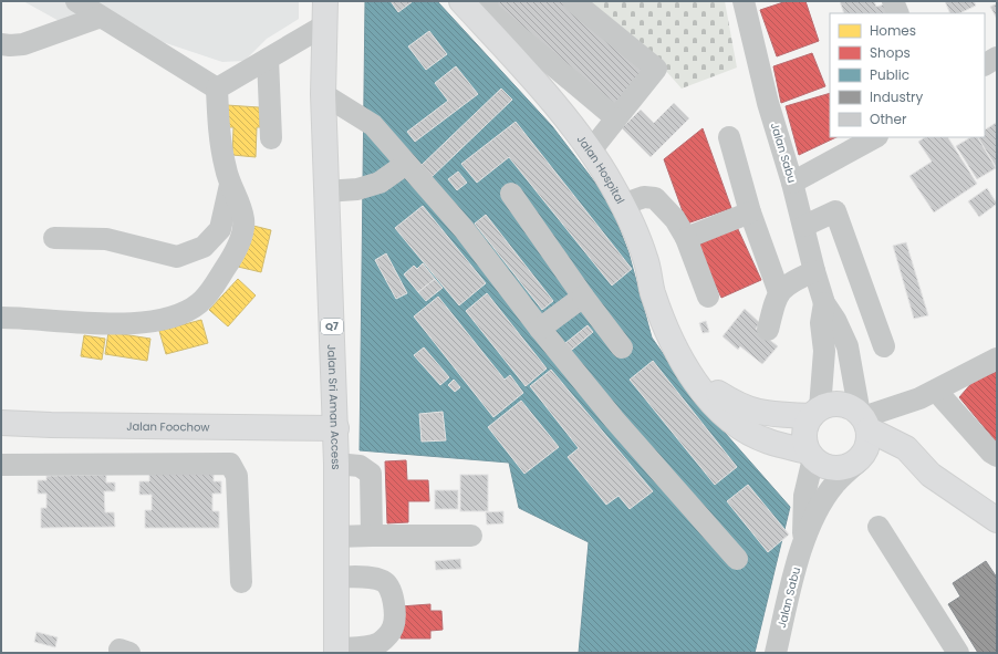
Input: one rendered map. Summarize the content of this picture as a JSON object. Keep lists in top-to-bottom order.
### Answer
{
  "streets": {
    "main road": [
      "Jalan Hospital",
      "Q7",
      "Jalan Sri Aman Access",
      "Jalan Foochow"
    ],
    "street": ["Jalan Sabu"]
  },
  "crossings": [
    ["Jalan Sri Aman Access", "Jalan Foochow"]
  ],
  "legend": [
    "Homes",
    "Shops",
    "Public",
    "Industry",
    "Other"
  ]
}
